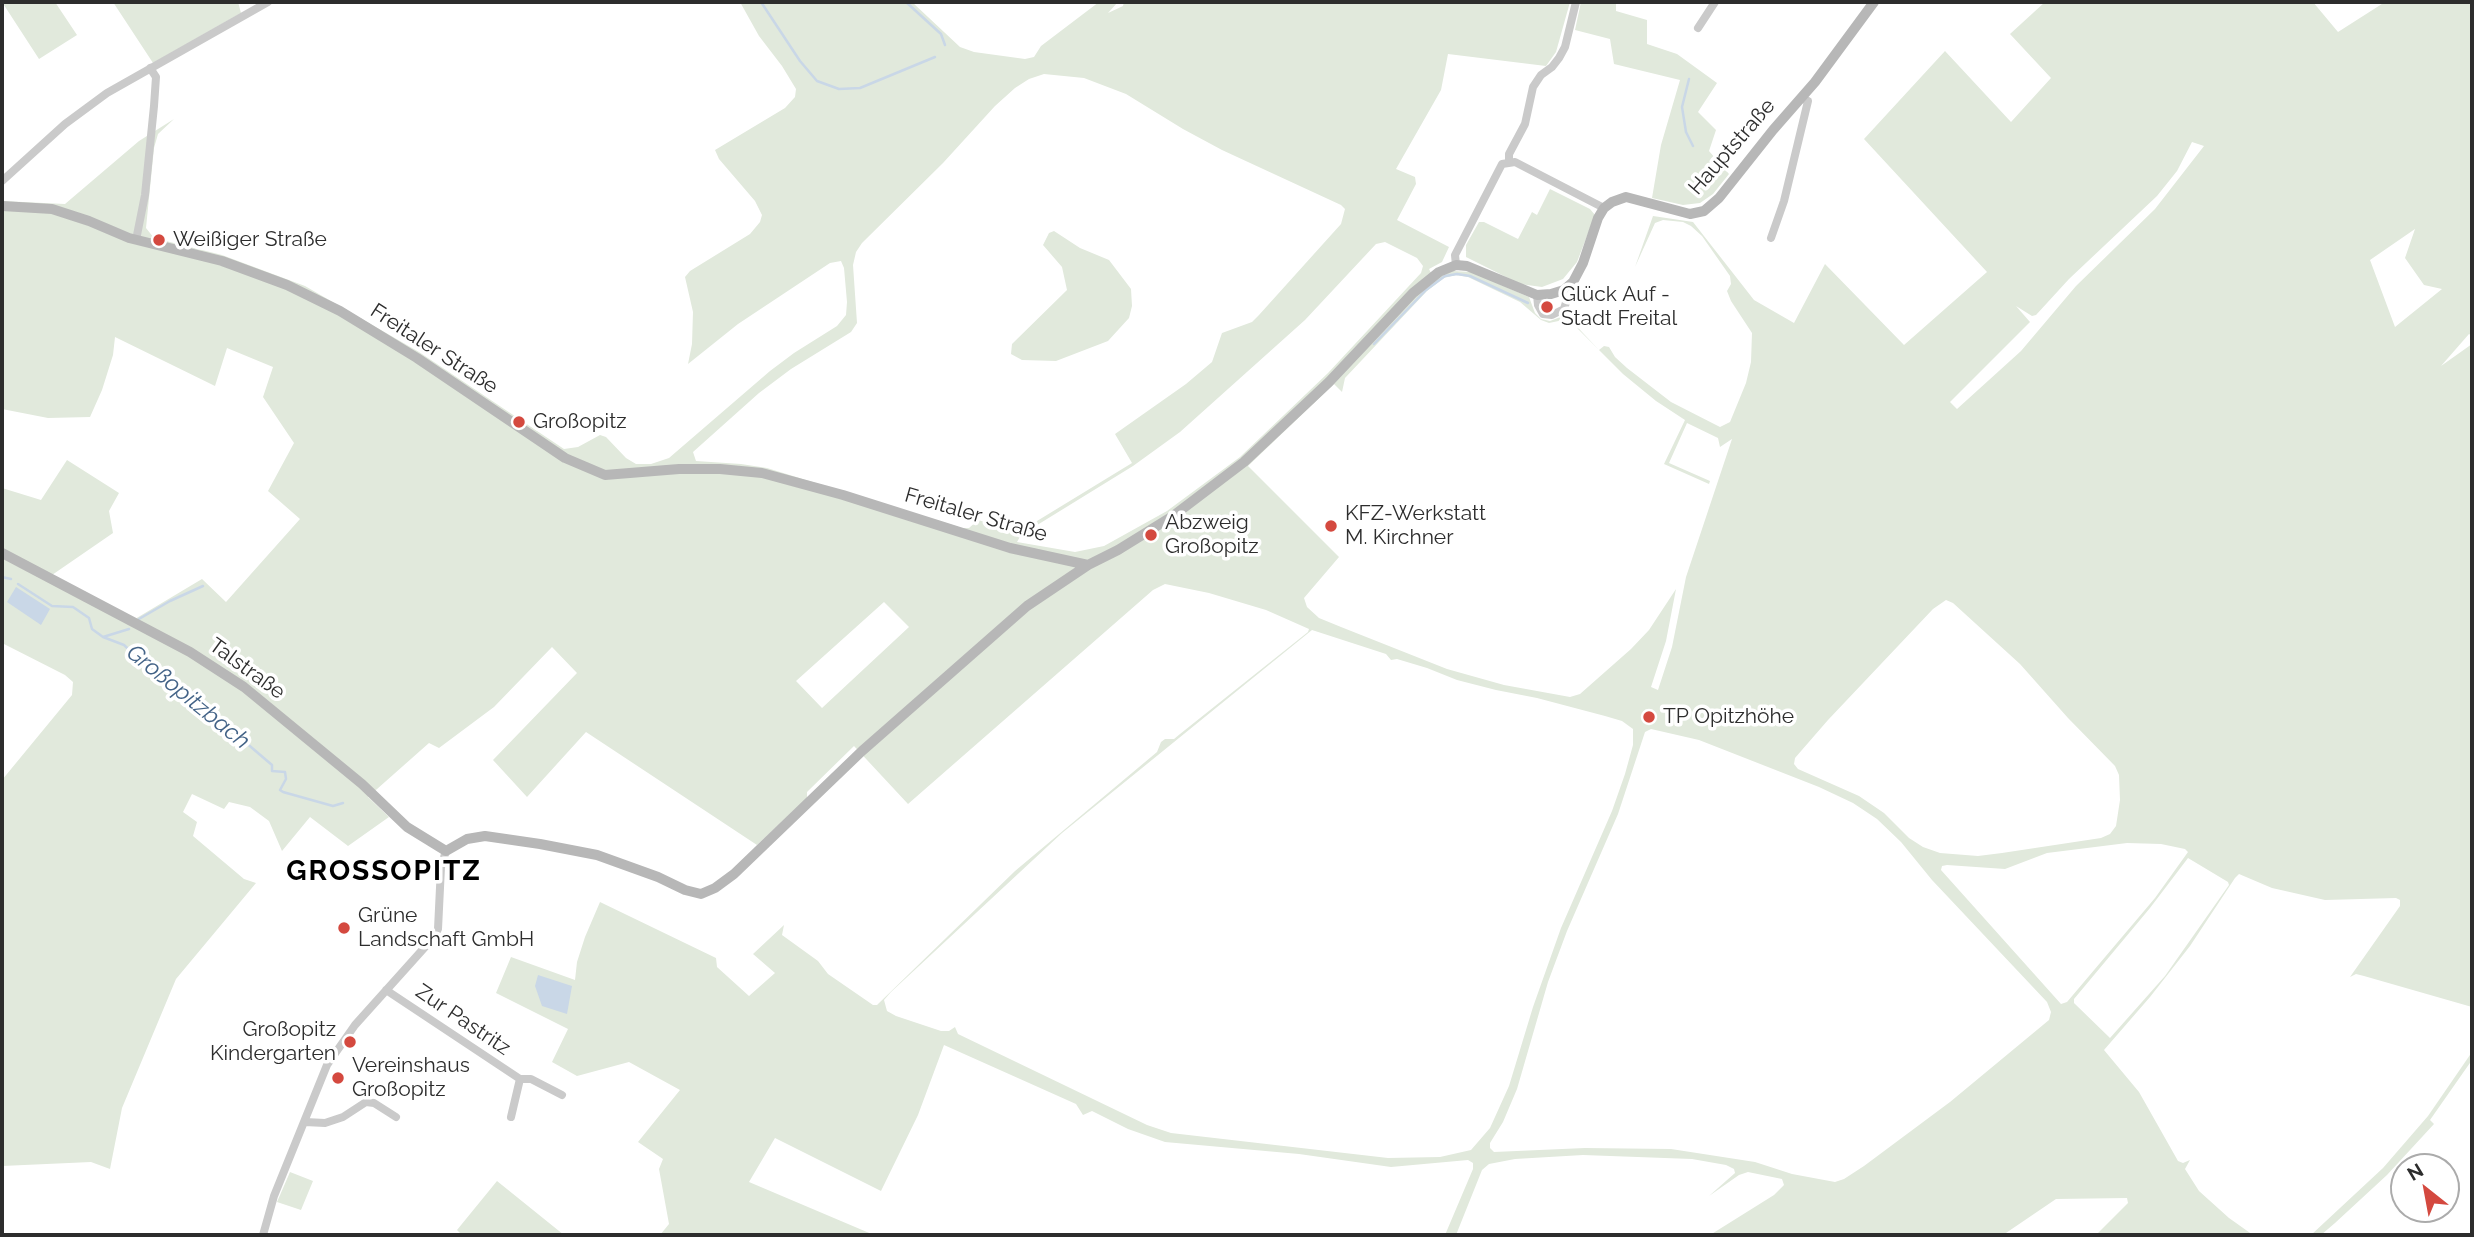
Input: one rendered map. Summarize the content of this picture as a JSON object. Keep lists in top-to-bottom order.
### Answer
{
  "streets": {
    "street": [
      "Hauptstraße",
      "Freitaler Straße",
      "Talstraße",
      "Zur Pastritz"
    ]
  },
  "districts": ["GROSSOPITZ"],
  "water": ["Großopitzbach"],
  "places": [
    "Weißiger Straße",
    "Glück Auf - Stadt Freital",
    "Großopitz",
    "KFZ-Werkstatt M. Kirchner",
    "Abzweig Großopitz",
    "TP Opitzhöhe",
    "Grüne Landschaft GmbH",
    "Großopitz Kindergarten",
    "Vereinshaus Großopitz"
  ],
  "north": "top left"
}
